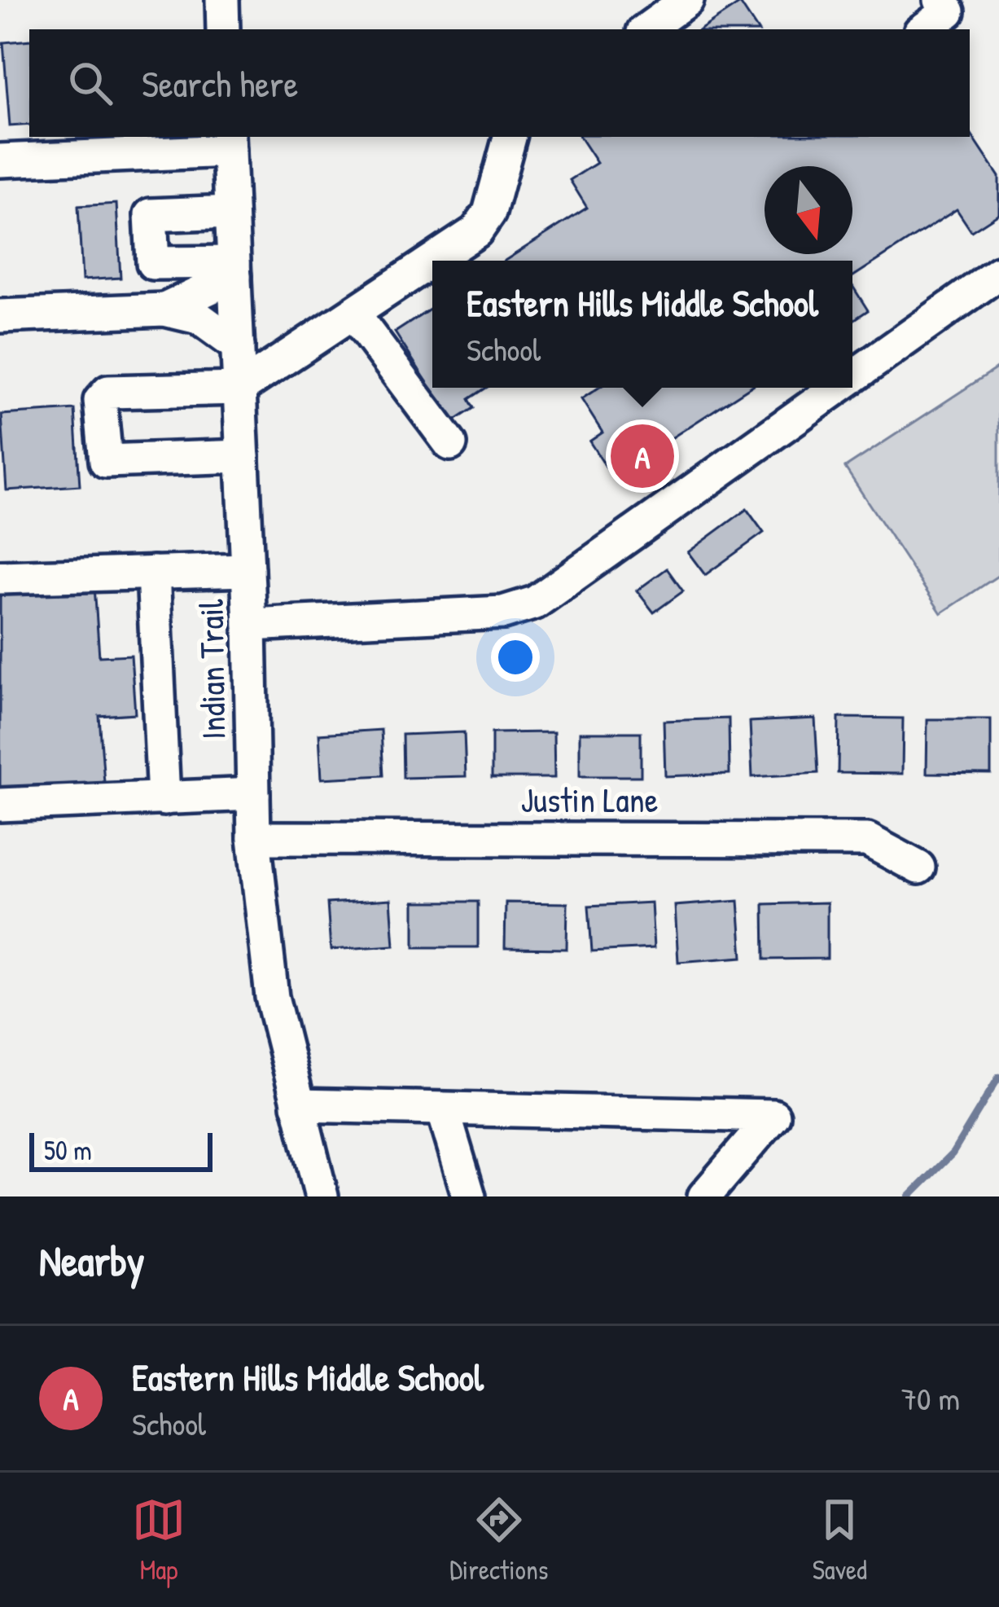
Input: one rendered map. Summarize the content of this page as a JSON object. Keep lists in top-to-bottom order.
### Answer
{
  "streets": {
    "street": ["Indian Trail", "Justin Lane"]
  },
  "crossings": [
    ["Indian Trail", "Justin Lane"]
  ],
  "scale_bar": "50 m",
  "north": "bottom",
  "page": {
    "search": "Search here",
    "popup": ["Eastern Hills Middle School", "School"],
    "pins": "A",
    "scale": "50 m",
    "heading": "Nearby",
    "list": [
      {
        "mark": "A",
        "name": "Eastern Hills Middle School",
        "note": "School",
        "value": "70 m"
      }
    ],
    "nav": ["Map", "Directions", "Saved"]
  }
}
